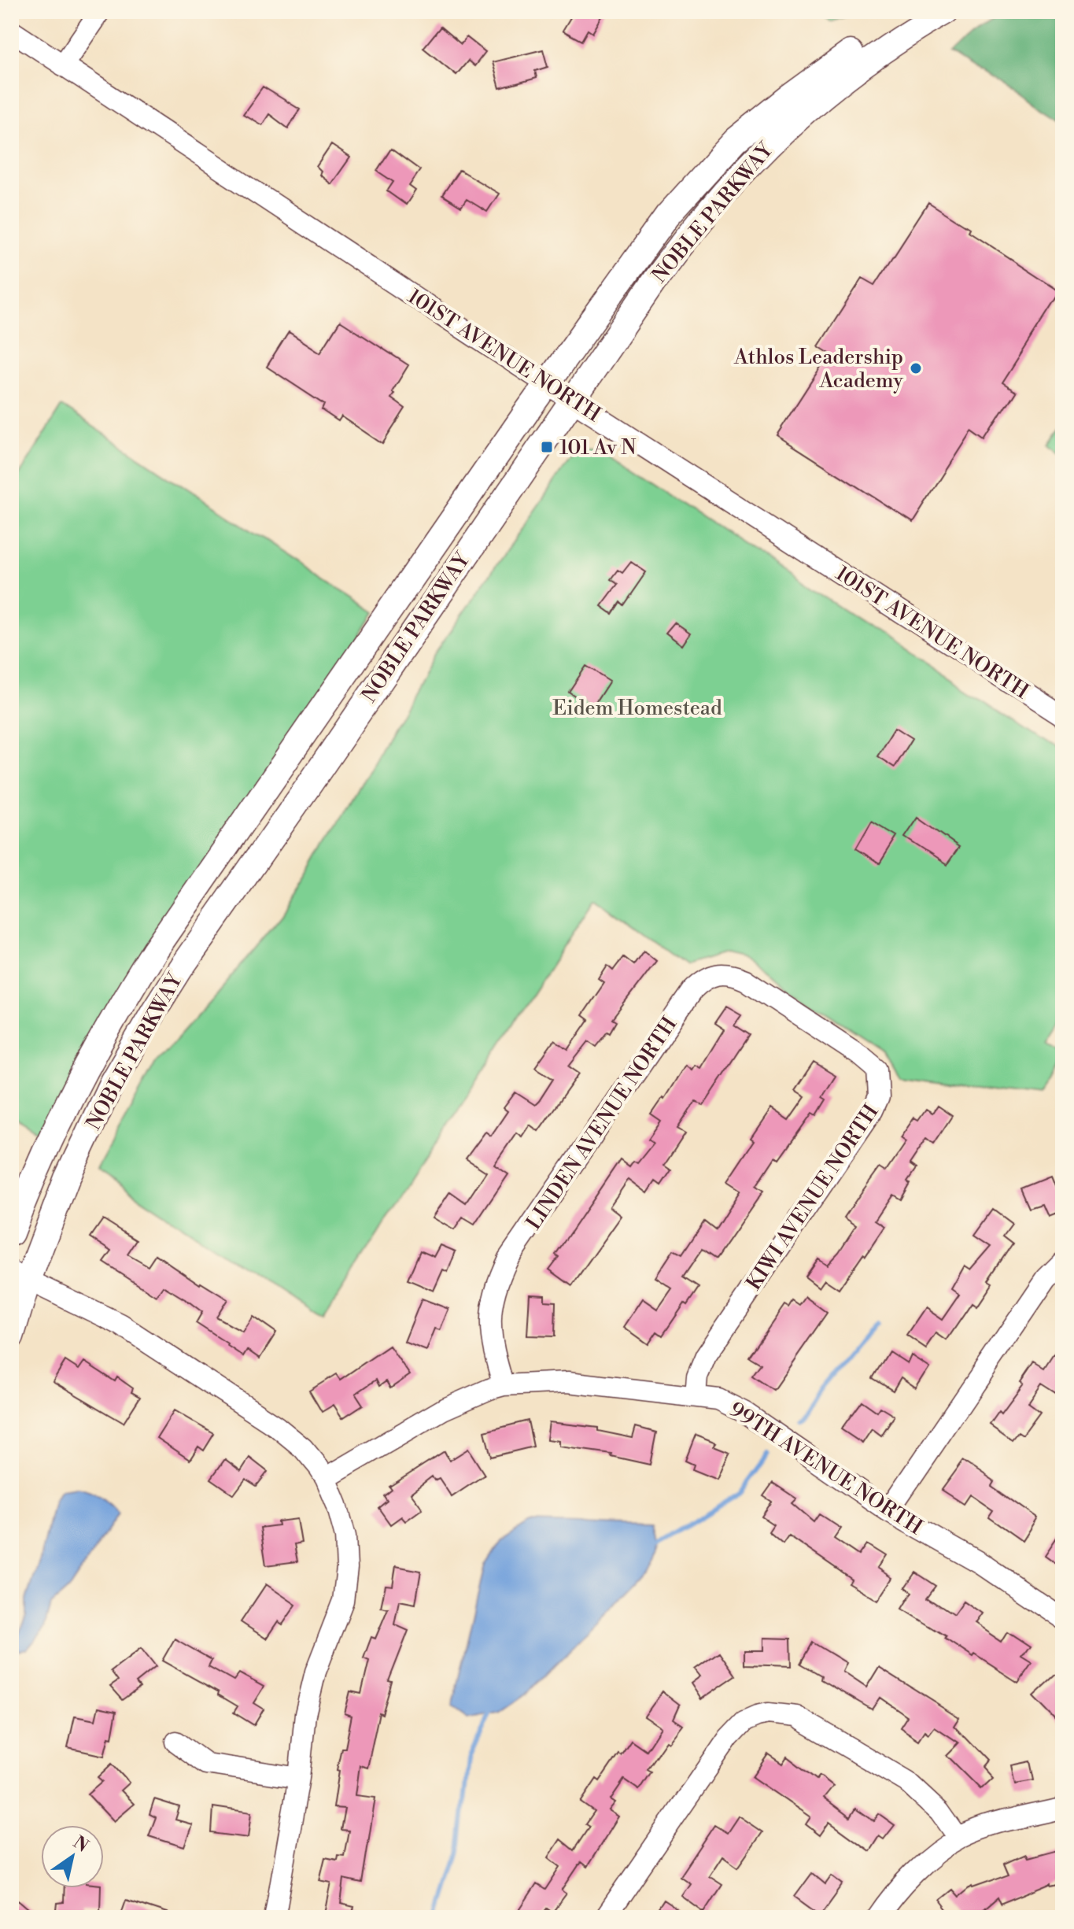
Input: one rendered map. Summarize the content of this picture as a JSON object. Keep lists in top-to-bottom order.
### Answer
{
  "streets": {
    "main road": ["NOBLE PARKWAY"],
    "street": [
      "101ST AVENUE NORTH",
      "LINDEN AVENUE NORTH",
      "KIWI AVENUE NORTH",
      "99TH AVENUE NORTH"
    ]
  },
  "crossings": [
    ["NOBLE PARKWAY", "101ST AVENUE NORTH"],
    ["LINDEN AVENUE NORTH", "KIWI AVENUE NORTH"],
    ["LINDEN AVENUE NORTH", "99TH AVENUE NORTH"],
    ["KIWI AVENUE NORTH", "99TH AVENUE NORTH"]
  ],
  "parks": ["Eidem Homestead"],
  "places": {
    "other": ["Athlos Leadership Academy"],
    "transit": ["101 Av N"]
  },
  "north": "top right"
}
